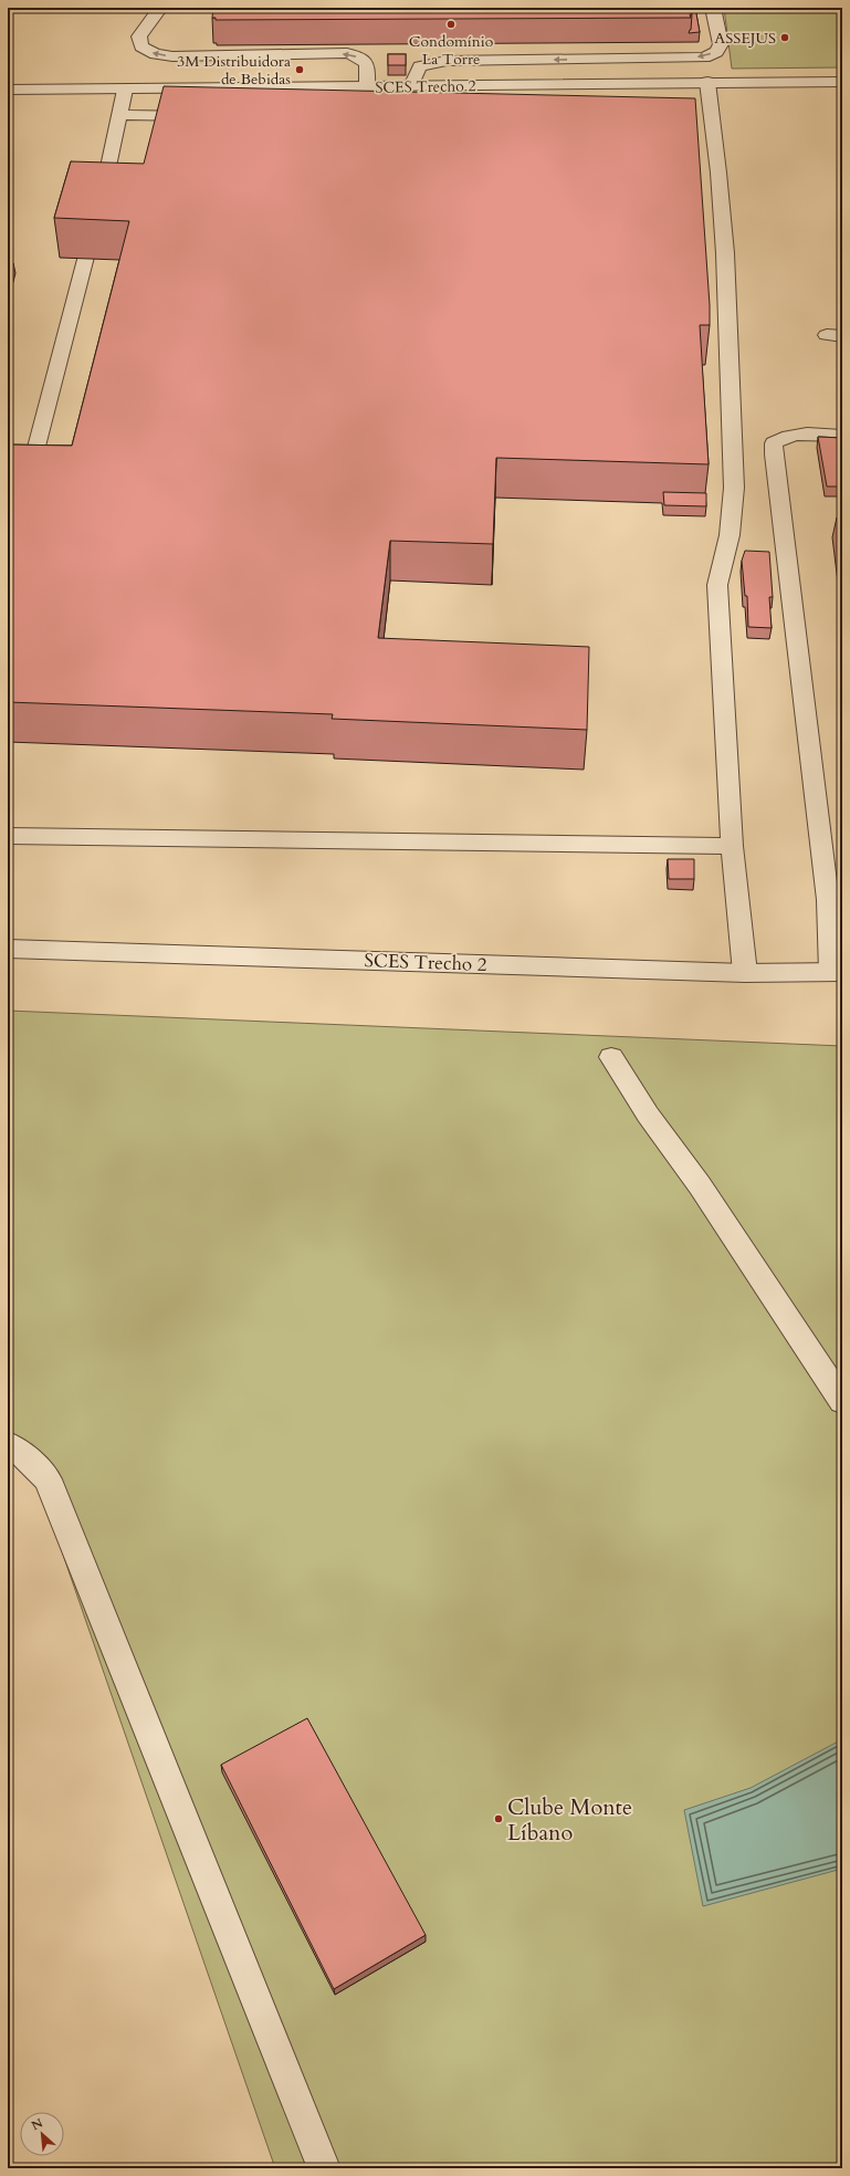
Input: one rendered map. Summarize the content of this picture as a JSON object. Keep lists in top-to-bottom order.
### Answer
{
  "streets": {
    "street": ["SCES Trecho 2"]
  },
  "places": [
    "Condomínio La Torre",
    "ASSEJUS",
    "3M Distribuidora de Bebidas",
    "Clube Monte Líbano"
  ],
  "north": "top left"
}
